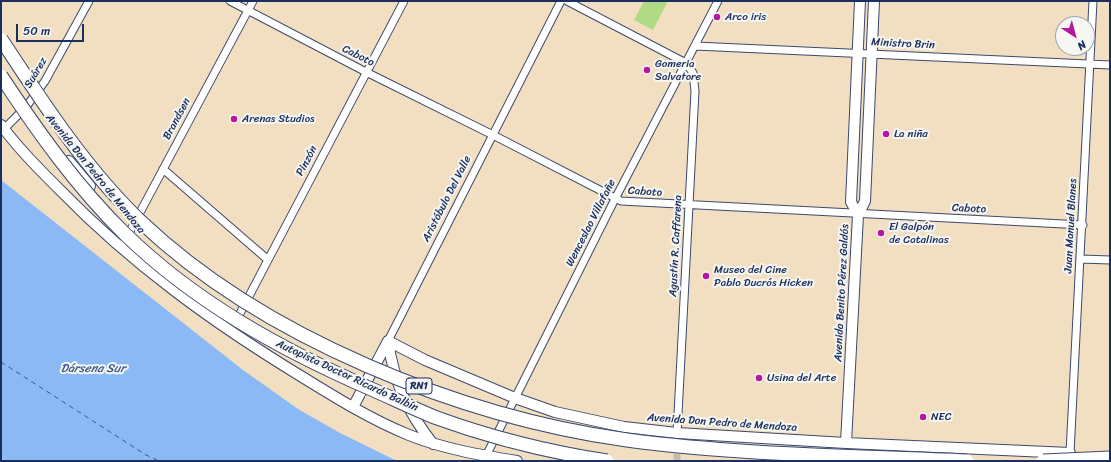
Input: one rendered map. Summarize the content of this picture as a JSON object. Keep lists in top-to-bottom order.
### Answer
{
  "streets": {
    "highway": ["Autopista Doctor Ricardo Balbín", "RN1"],
    "main road": ["Avenida Don Pedro de Mendoza", "Aristóbulo Del Valle", "Avenida Benito Pérez Galdós"],
    "street": [
      "Ministro Brin",
      "Caboto",
      "Suárez",
      "Brandsen",
      "Pinzón",
      "Wenceslao Villafañe",
      "Juan Manuel Blanes",
      "Agustín R. Caffarena"
    ]
  },
  "crossings": [
    ["Ministro Brin", "Wenceslao Villafañe"],
    ["Ministro Brin", "Juan Manuel Blanes"],
    ["Ministro Brin", "Avenida Benito Pérez Galdós"],
    ["Caboto", "Brandsen"],
    ["Caboto", "Pinzón"],
    ["Caboto", "Aristóbulo Del Valle"],
    ["Caboto", "Wenceslao Villafañe"],
    ["Caboto", "Juan Manuel Blanes"],
    ["Caboto", "Agustín R. Caffarena"],
    ["Caboto", "Avenida Benito Pérez Galdós"],
    ["Suárez", "Avenida Don Pedro de Mendoza"],
    ["Brandsen", "Avenida Don Pedro de Mendoza"],
    ["Pinzón", "Avenida Don Pedro de Mendoza"],
    ["Avenida Don Pedro de Mendoza", "Aristóbulo Del Valle"],
    ["Avenida Don Pedro de Mendoza", "Wenceslao Villafañe"],
    ["Avenida Don Pedro de Mendoza", "Juan Manuel Blanes"],
    ["Avenida Don Pedro de Mendoza", "Agustín R. Caffarena"],
    ["Avenida Don Pedro de Mendoza", "Avenida Benito Pérez Galdós"],
    ["Wenceslao Villafañe", "Agustín R. Caffarena"]
  ],
  "water": ["Dársena Sur"],
  "places": [
    "Arco iris",
    "Gomeria Salvatore",
    "Arenas Studios",
    "La niña",
    "El Galpón de Catalinas",
    "Museo del Cine Pablo Ducrós Hicken",
    "Usina del Arte",
    "NEC"
  ],
  "scale_bar": "50 m",
  "north": "bottom right"
}
